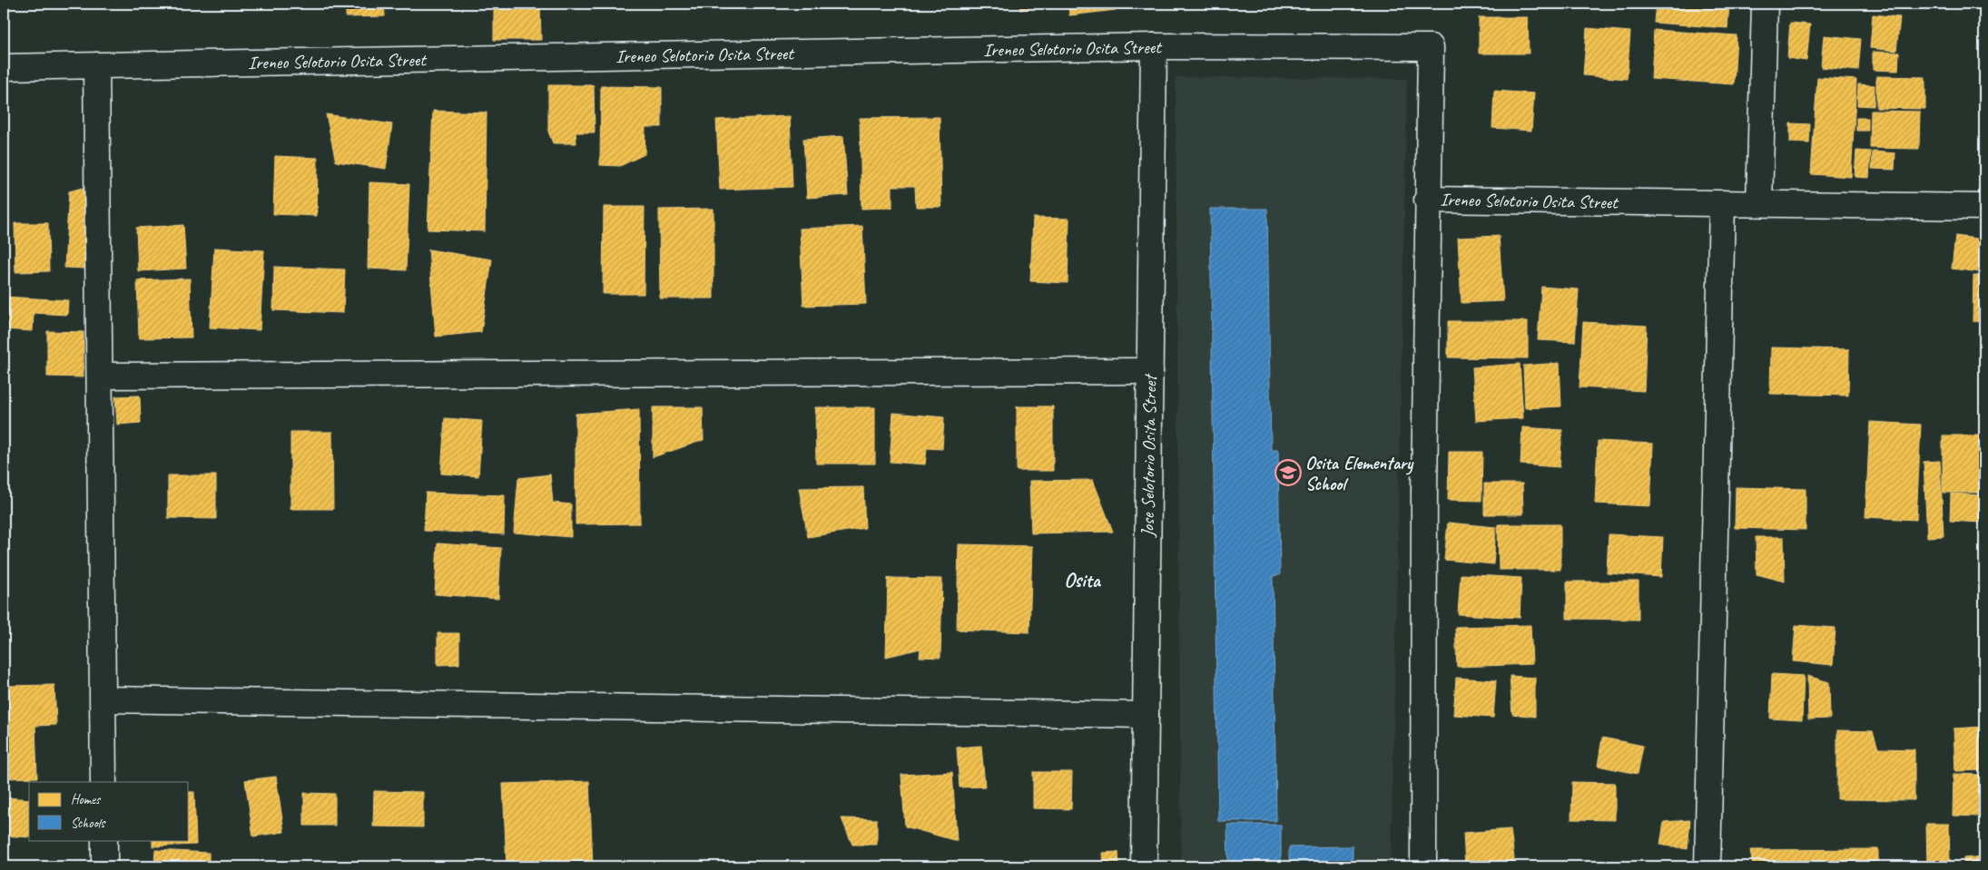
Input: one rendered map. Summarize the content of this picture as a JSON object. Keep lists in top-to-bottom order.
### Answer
{
  "streets": {
    "street": ["Ireneo Selotorio Osita Street", "Jose Selotorio Osita Street"]
  },
  "crossings": [
    ["Ireneo Selotorio Osita Street", "Jose Selotorio Osita Street"]
  ],
  "districts": ["Osita"],
  "places": {
    "school or university": ["Osita Elementary School"]
  },
  "legend": ["Homes", "Schools"]
}
